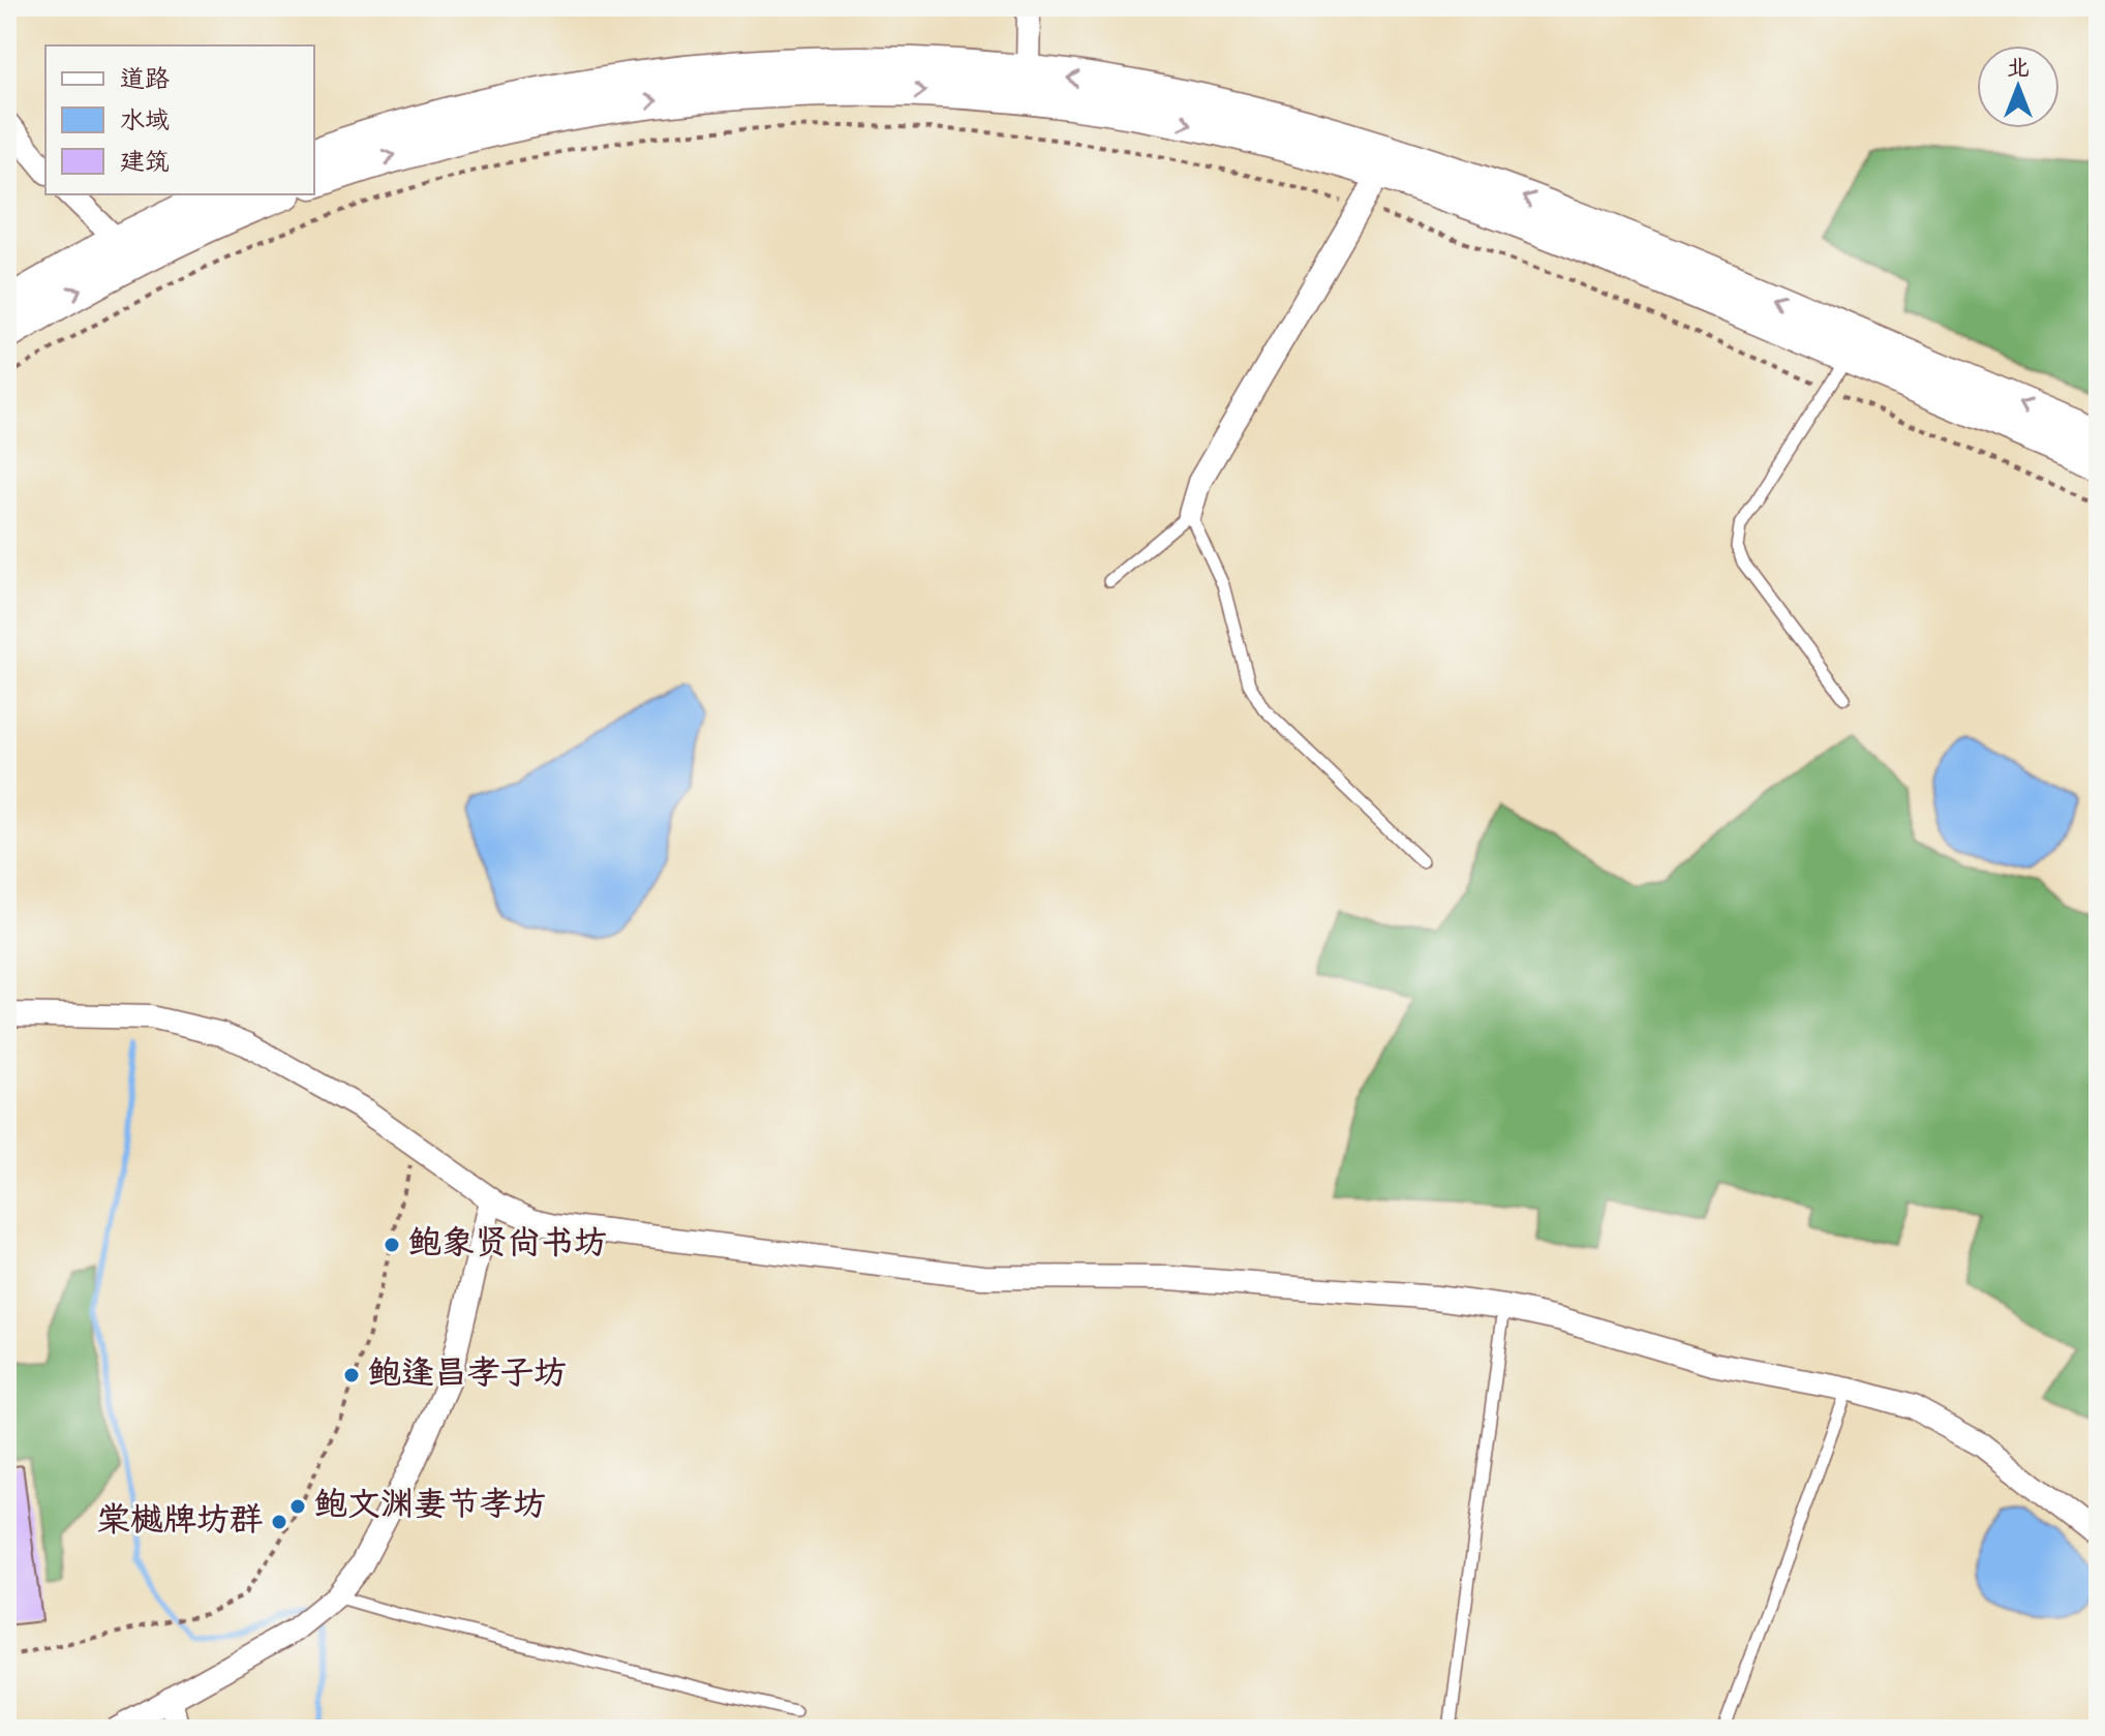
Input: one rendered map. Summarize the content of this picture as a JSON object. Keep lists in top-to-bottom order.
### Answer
{
  "places": [
    "鲍象贤尚书坊",
    "鲍逢昌孝子坊",
    "鲍文渊妻节孝坊",
    "棠樾牌坊群"
  ],
  "legend": ["道路", "水域", "建筑"],
  "north": "top"
}
